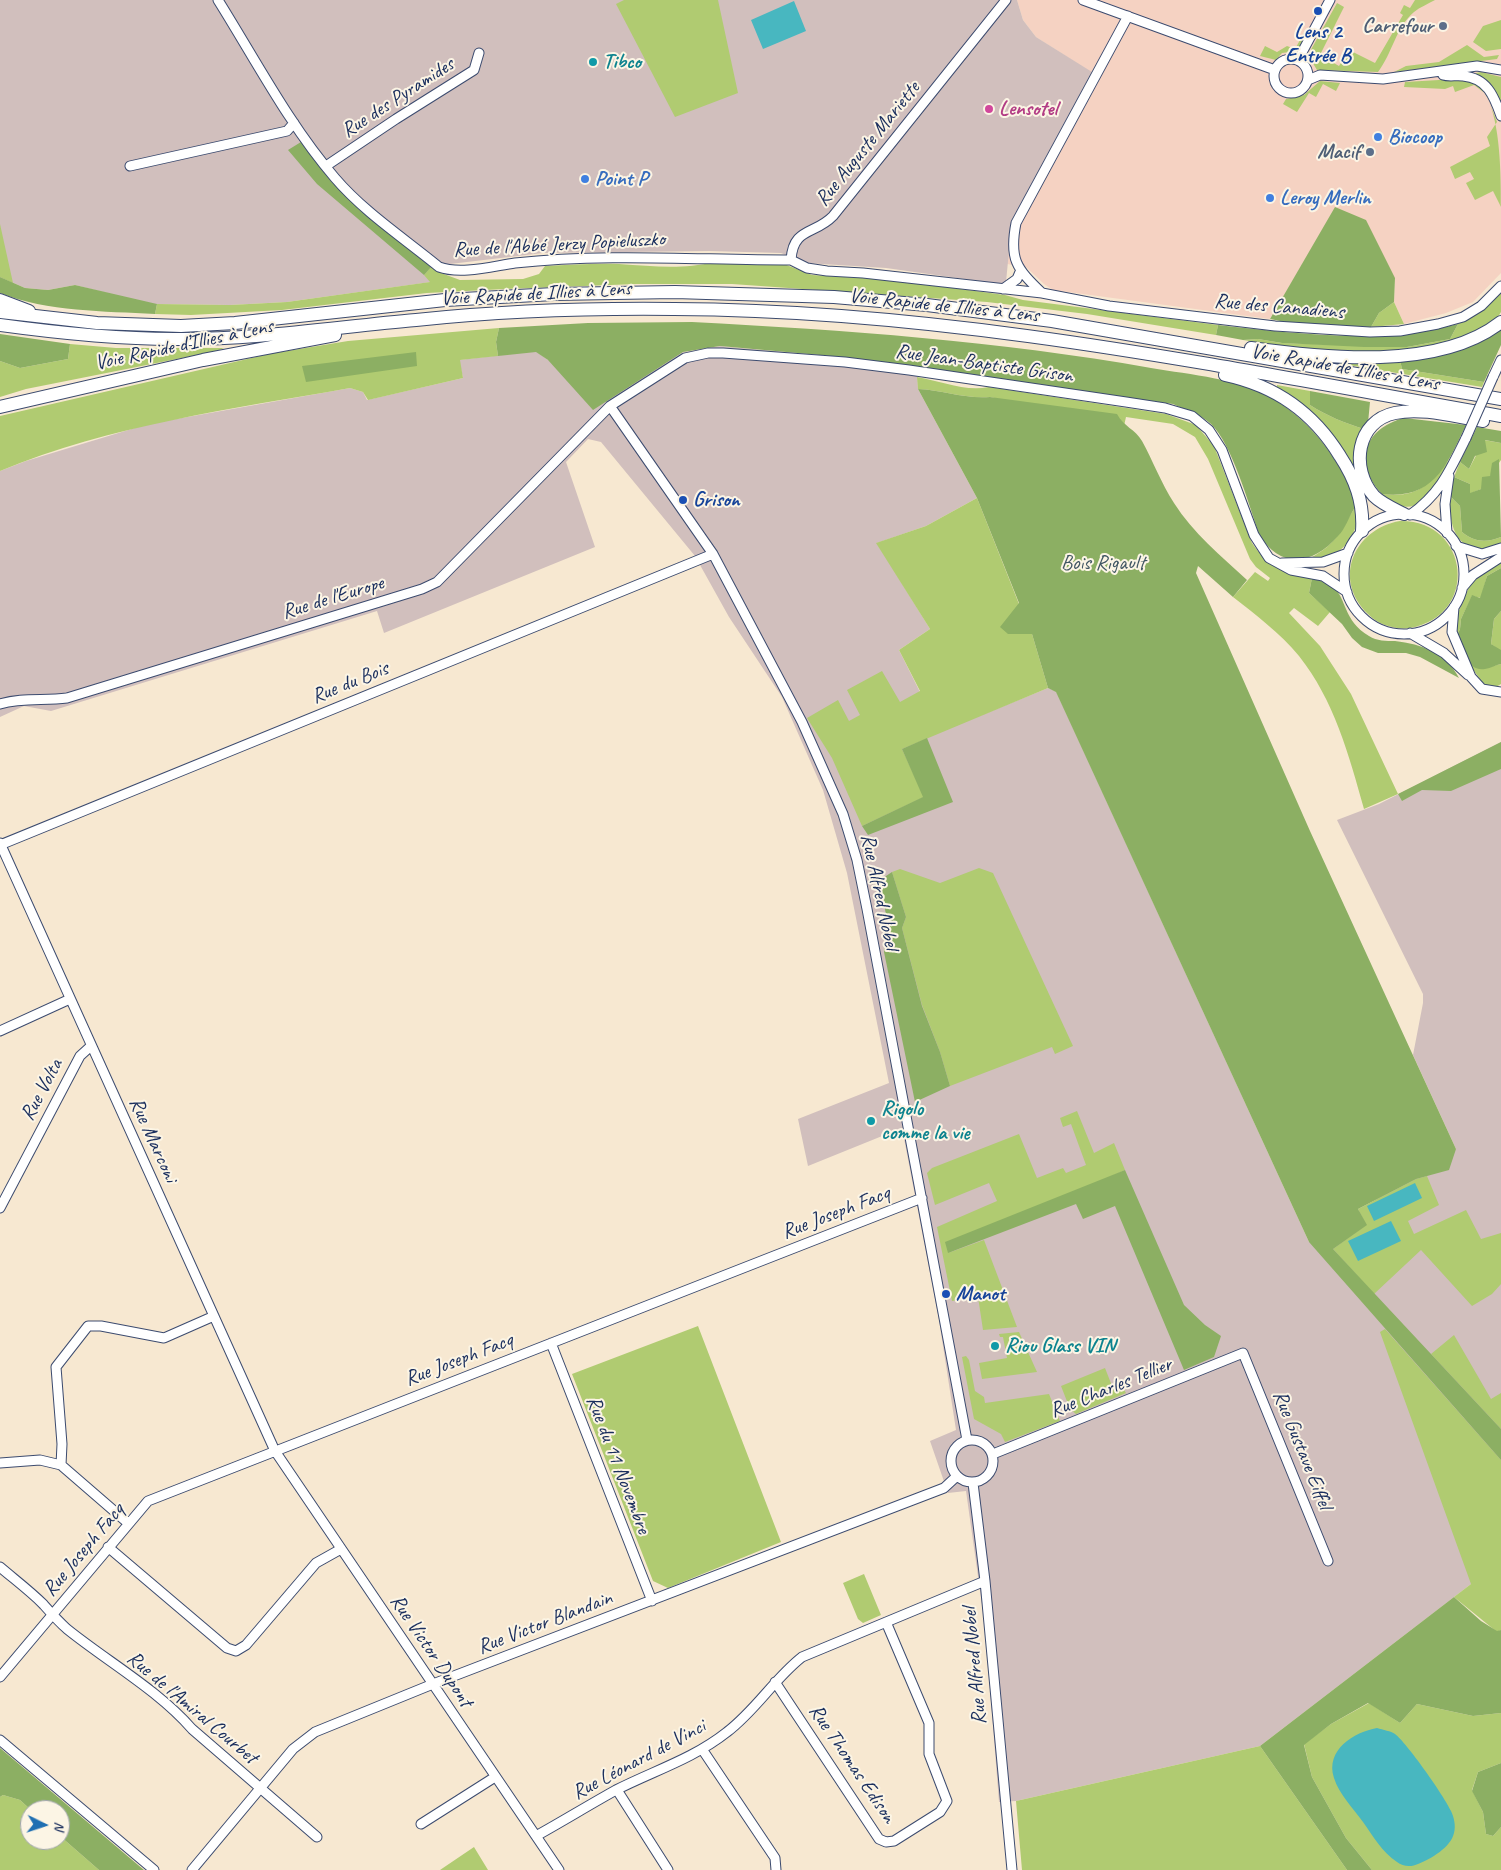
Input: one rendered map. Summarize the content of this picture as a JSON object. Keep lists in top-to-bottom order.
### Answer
{
  "streets": {
    "highway": ["Voie Rapide de Illies à Lens", "Voie Rapide d’Illies à Lens"],
    "street": [
      "Rue des Pyramides",
      "Rue Auguste Mariette",
      "Rue de l'Abbé Jerzy Popieluszko",
      "Rue des Canadiens",
      "Rue Jean-Baptiste Grison",
      "Rue de l'Europe",
      "Rue du Bois",
      "Rue Alfred Nobel",
      "Rue Volta",
      "Rue Marconi",
      "Rue Joseph Facq",
      "Rue Charles Tellier",
      "Rue Gustave Eiffel",
      "Rue du 11 Novembre",
      "Rue Victor Blandain",
      "Rue Victor Dupont",
      "Rue de l'Amiral Courbet",
      "Rue Léonard de Vinci",
      "Rue Thomas Edison"
    ]
  },
  "crossings": [
    ["Rue des Pyramides", "Rue de l'Abbé Jerzy Popieluszko"],
    ["Rue Auguste Mariette", "Rue de l'Abbé Jerzy Popieluszko"],
    ["Rue de l'Abbé Jerzy Popieluszko", "Rue des Canadiens"],
    ["Voie Rapide de Illies à Lens", "Voie Rapide d’Illies à Lens"],
    ["Rue Jean-Baptiste Grison", "Rue de l'Europe"],
    ["Rue Jean-Baptiste Grison", "Rue Alfred Nobel"],
    ["Rue de l'Europe", "Rue Alfred Nobel"],
    ["Rue du Bois", "Rue Alfred Nobel"],
    ["Rue du Bois", "Rue Marconi"],
    ["Rue Alfred Nobel", "Rue Joseph Facq"],
    ["Rue Alfred Nobel", "Rue Charles Tellier"],
    ["Rue Alfred Nobel", "Rue Victor Blandain"],
    ["Rue Alfred Nobel", "Rue Léonard de Vinci"],
    ["Rue Volta", "Rue Marconi"],
    ["Rue Marconi", "Rue Joseph Facq"],
    ["Rue Marconi", "Rue Victor Dupont"],
    ["Rue Joseph Facq", "Rue du 11 Novembre"],
    ["Rue Joseph Facq", "Rue Victor Dupont"],
    ["Rue Joseph Facq", "Rue de l'Amiral Courbet"],
    ["Rue Charles Tellier", "Rue Gustave Eiffel"],
    ["Rue Charles Tellier", "Rue Victor Blandain"],
    ["Rue du 11 Novembre", "Rue Victor Blandain"],
    ["Rue Victor Blandain", "Rue Victor Dupont"],
    ["Rue Victor Blandain", "Rue de l'Amiral Courbet"],
    ["Rue Victor Dupont", "Rue Léonard de Vinci"],
    ["Rue Léonard de Vinci", "Rue Thomas Edison"]
  ],
  "parks": ["Bois Rigault"],
  "places": [
    "Lens 2 Entrée B",
    "Carrefour",
    "Tibco",
    "Lensotel",
    "Biocoop",
    "Macif",
    "Point P",
    "Leroy Merlin",
    "Grison",
    "Rigolo comme la vie",
    "Manot",
    "Riou Glass VIN"
  ],
  "north": "right"
}
